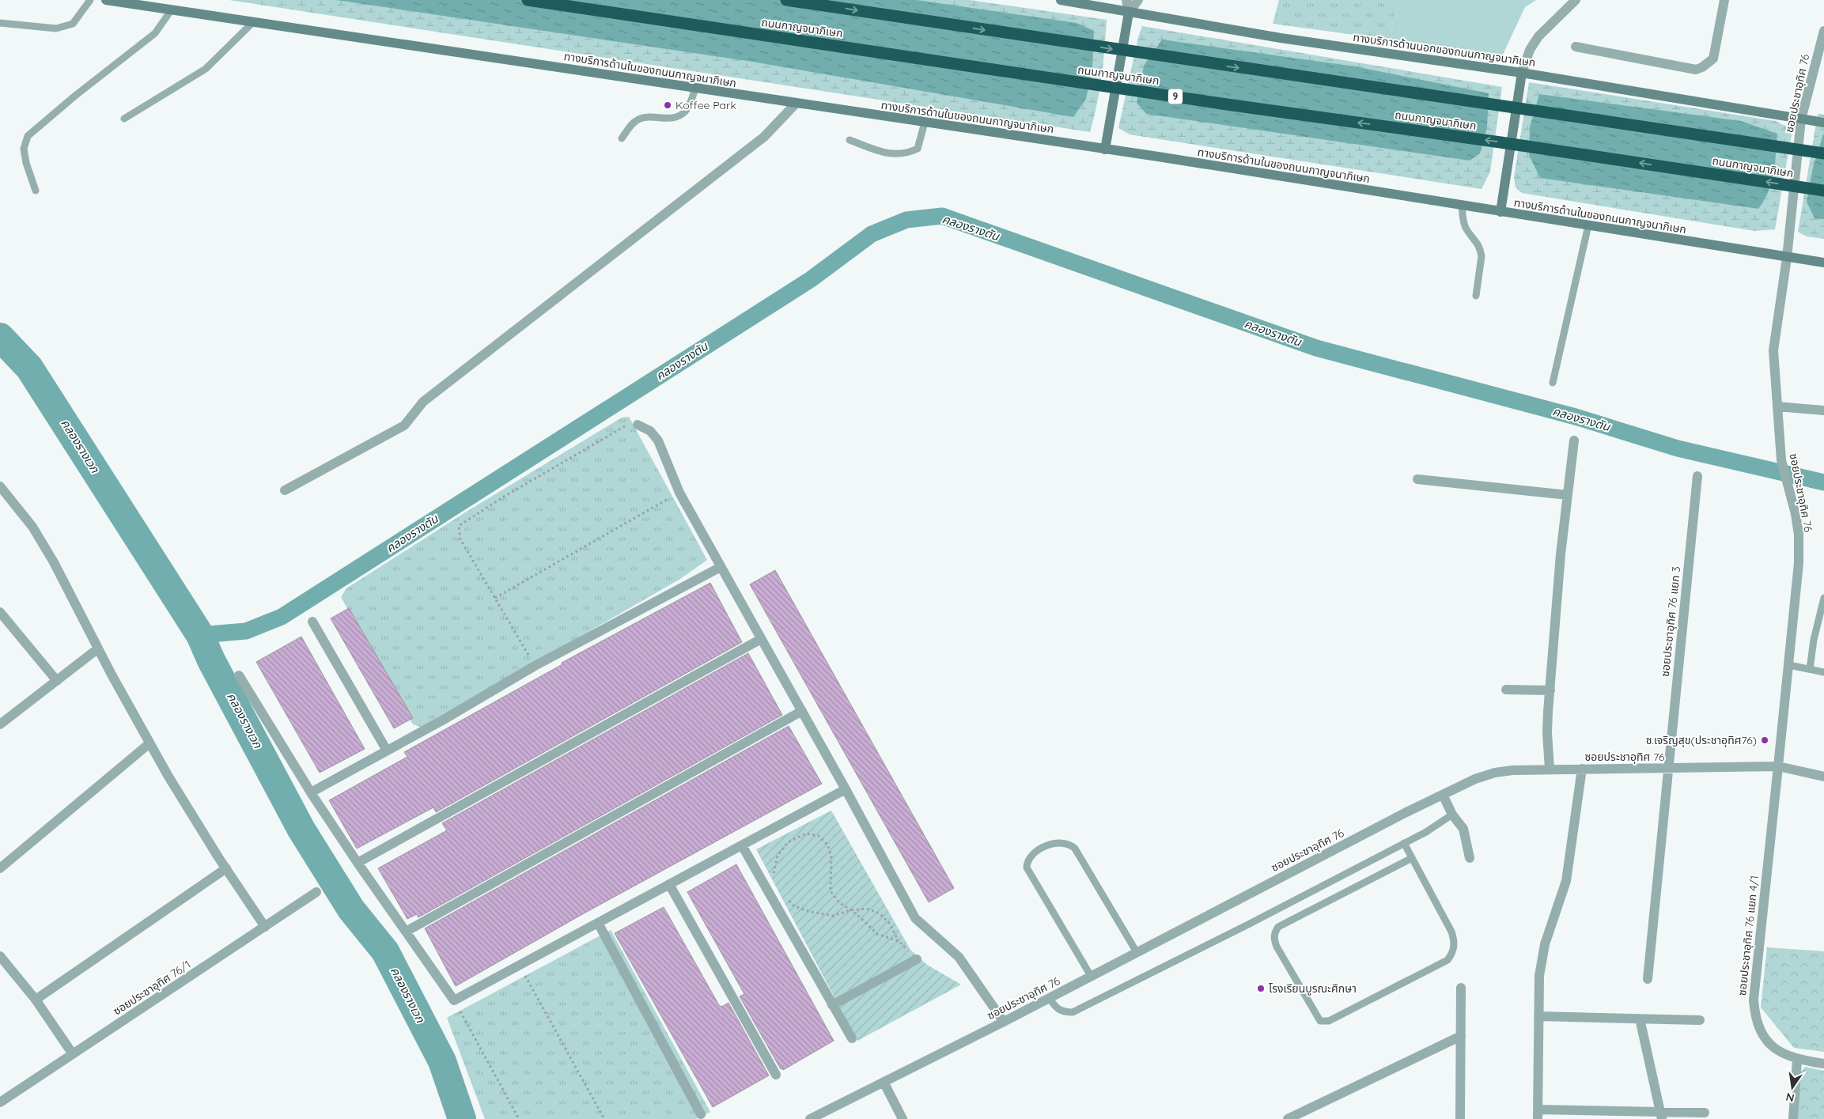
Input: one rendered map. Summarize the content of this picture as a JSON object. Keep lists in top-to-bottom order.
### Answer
{
  "streets": {
    "highway": ["ถนนกาญจนาภิเษก", "9"],
    "main road": ["ทางบริการด้านนอกของถนนกาญจนาภิเษก", "ทางบริการด้านในของถนนกาญจนาภิเษก"],
    "street": [
      "ซอยประชาอุทิศ 76",
      "ซอยประชาอุทิศ 76 แยก 3",
      "ซอยประชาอุทิศ 76 แยก 4/1",
      "ซอยประชาอุทิศ 76/1"
    ]
  },
  "crossings": [
    ["ทางบริการด้านนอกของถนนกาญจนาภิเษก", "ซอยประชาอุทิศ 76"],
    ["ทางบริการด้านในของถนนกาญจนาภิเษก", "ซอยประชาอุทิศ 76"],
    ["ซอยประชาอุทิศ 76", "ซอยประชาอุทิศ 76 แยก 3"],
    ["ซอยประชาอุทิศ 76", "ซอยประชาอุทิศ 76 แยก 4/1"]
  ],
  "water": ["คลองรางตัน", "คลองรางเวก"],
  "places": ["Koffee Park", "ซ.เจริญสุข(ประชาอุทิศ76)", "โรงเรียนบูรณะศึกษา"],
  "north": "bottom"
}
